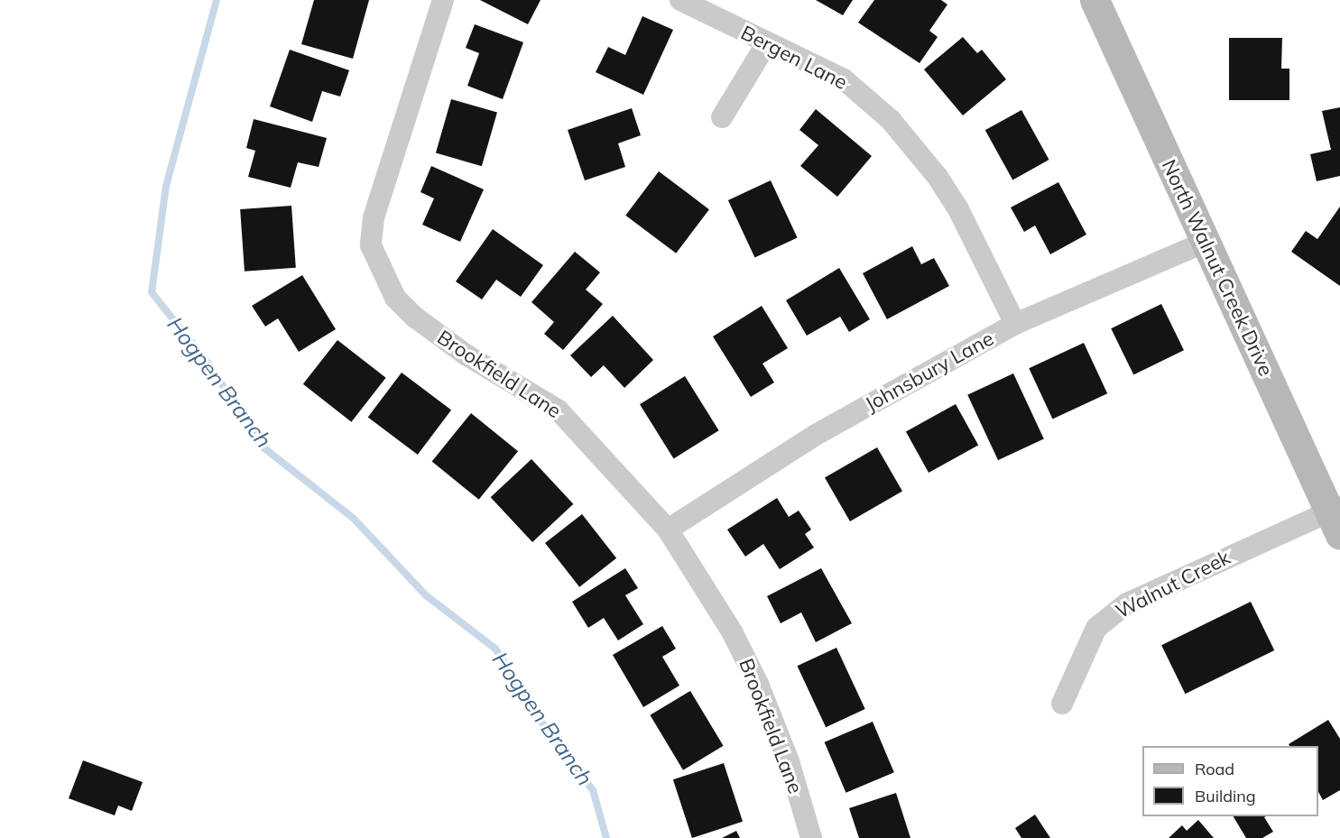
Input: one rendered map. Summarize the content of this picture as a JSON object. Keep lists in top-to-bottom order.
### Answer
{
  "streets": {
    "main road": ["North Walnut Creek Drive"],
    "street": [
      "Bergen Lane",
      "Johnsbury Lane",
      "Brookfield Lane",
      "Walnut Creek"
    ]
  },
  "crossings": [
    ["Bergen Lane", "Johnsbury Lane"],
    ["North Walnut Creek Drive", "Johnsbury Lane"],
    ["North Walnut Creek Drive", "Walnut Creek"],
    ["Johnsbury Lane", "Brookfield Lane"]
  ],
  "water": ["Hogpen Branch"],
  "legend": ["Road", "Building"]
}
